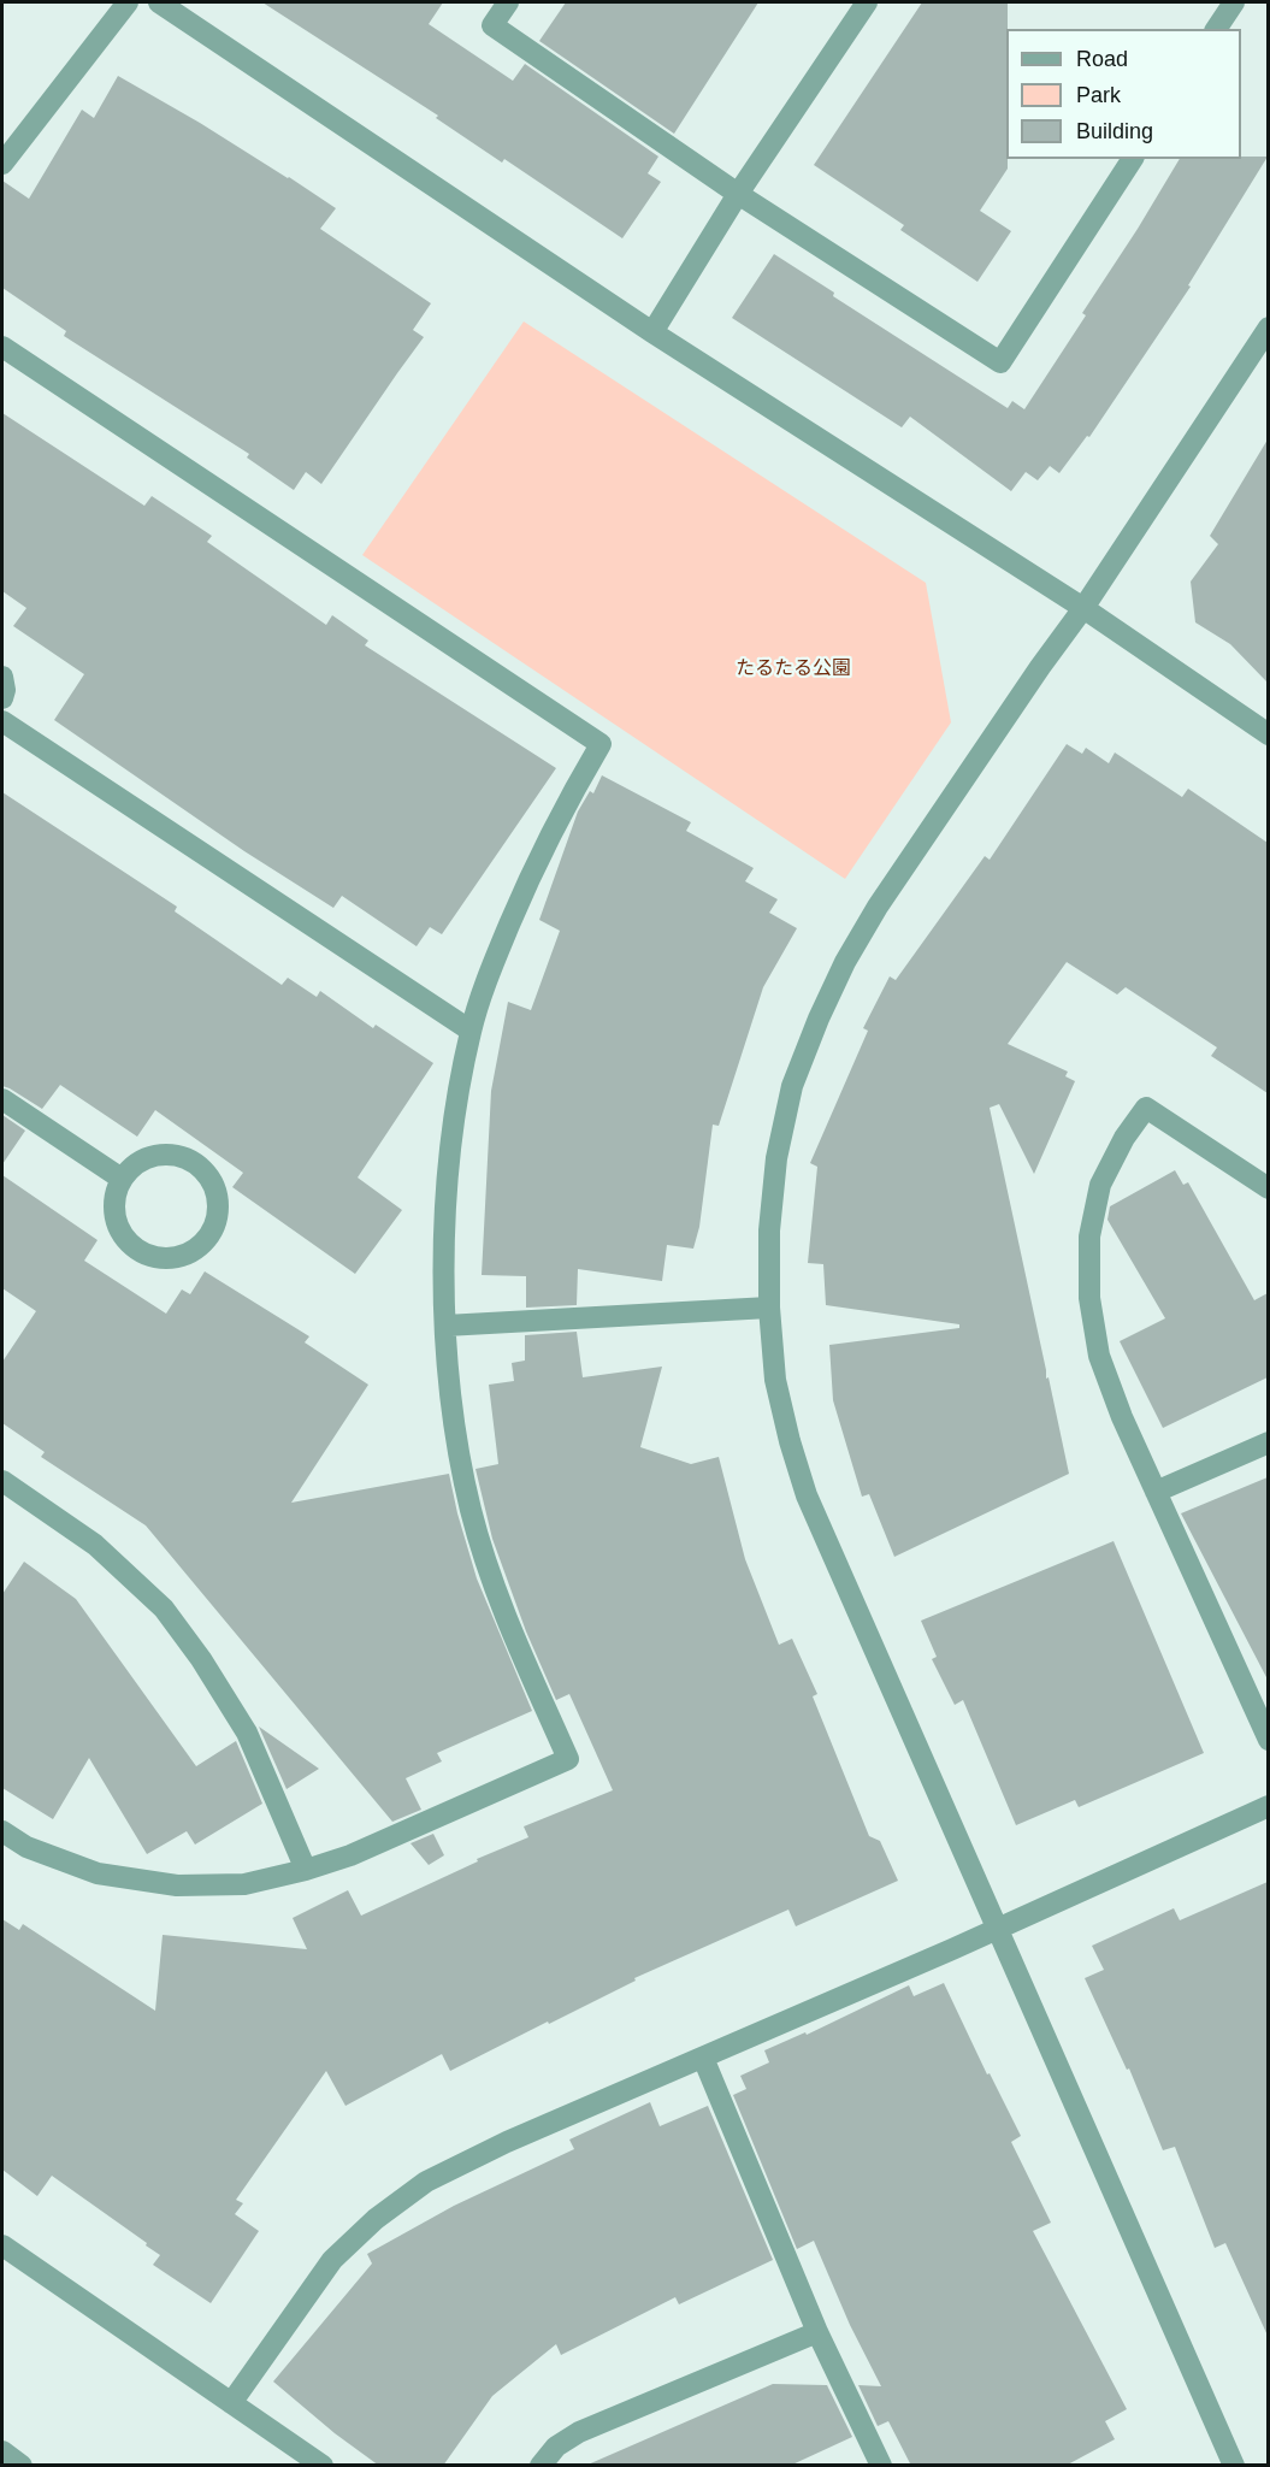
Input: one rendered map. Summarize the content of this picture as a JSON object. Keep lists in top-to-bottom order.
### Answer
{
  "parks": ["たるたる公園"],
  "legend": ["Road", "Park", "Building"]
}
